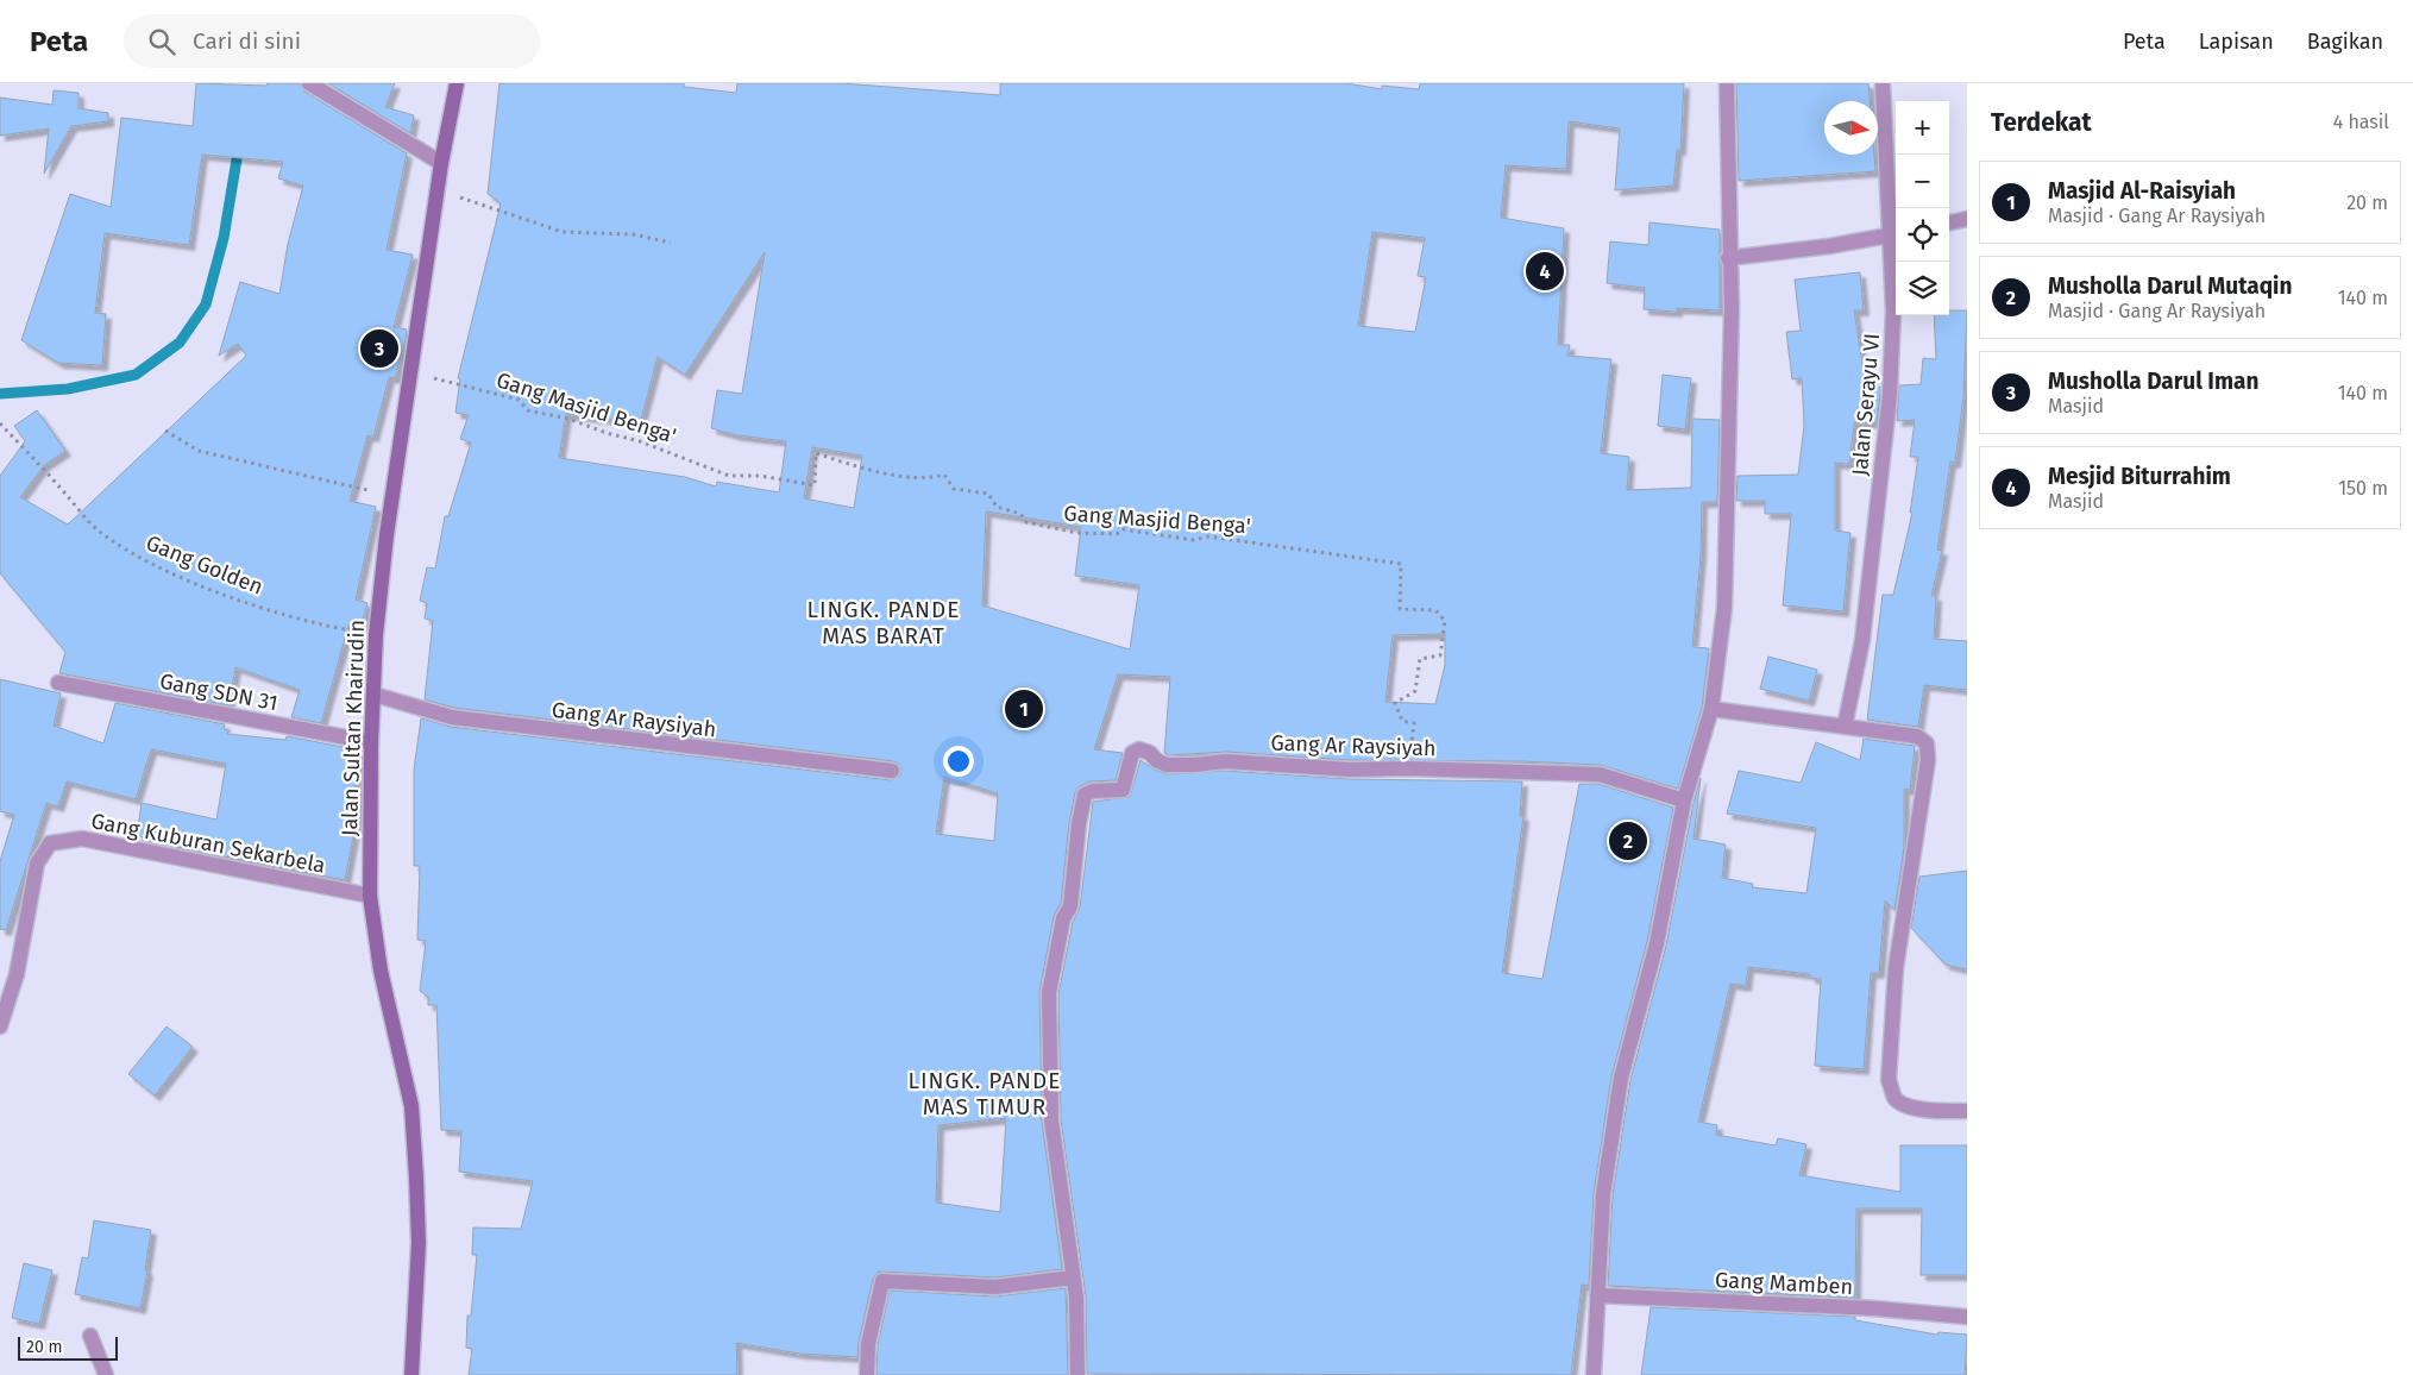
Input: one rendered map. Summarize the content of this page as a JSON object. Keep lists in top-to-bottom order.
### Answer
{
  "streets": {
    "main road": ["Jalan Sultan Khairudin"],
    "street": [
      "Jalan Serayu VI",
      "Gang SDN 31",
      "Gang Ar Raysiyah",
      "Gang Kuburan Sekarbela",
      "Gang Mamben"
    ],
    "path": ["Gang Masjid Benga'", "Gang Golden"]
  },
  "crossings": [
    ["Gang Masjid Benga'", "Gang Ar Raysiyah"],
    ["Gang Masjid Benga'", "Jalan Sultan Khairudin"],
    ["Gang Golden", "Jalan Sultan Khairudin"],
    ["Gang SDN 31", "Jalan Sultan Khairudin"],
    ["Gang Ar Raysiyah", "Jalan Sultan Khairudin"],
    ["Jalan Sultan Khairudin", "Gang Kuburan Sekarbela"]
  ],
  "districts": ["LINGK. PANDE MAS BARAT", "LINGK. PANDE MAS TIMUR"],
  "scale_bar": "20 m",
  "north": "right",
  "page": {
    "header": "Peta",
    "search": "Cari di sini",
    "nav": ["Peta", "Lapisan", "Bagikan"],
    "heading": ["Terdekat", "4 hasil"],
    "map_buttons": ["+", "−"],
    "list": [
      {
        "mark": "1",
        "name": "Masjid Al-Raisyiah",
        "note": "Masjid · Gang Ar Raysiyah",
        "value": "20 m"
      },
      {
        "mark": "2",
        "name": "Musholla Darul Mutaqin",
        "note": "Masjid · Gang Ar Raysiyah",
        "value": "140 m"
      },
      {
        "mark": "3",
        "name": "Musholla Darul Iman",
        "note": "Masjid",
        "value": "140 m"
      },
      {
        "mark": "4",
        "name": "Mesjid Biturrahim",
        "note": "Masjid",
        "value": "150 m"
      }
    ],
    "pins": [
      "4",
      "3",
      "1",
      "2"
    ],
    "scale": "20 m"
  }
}
